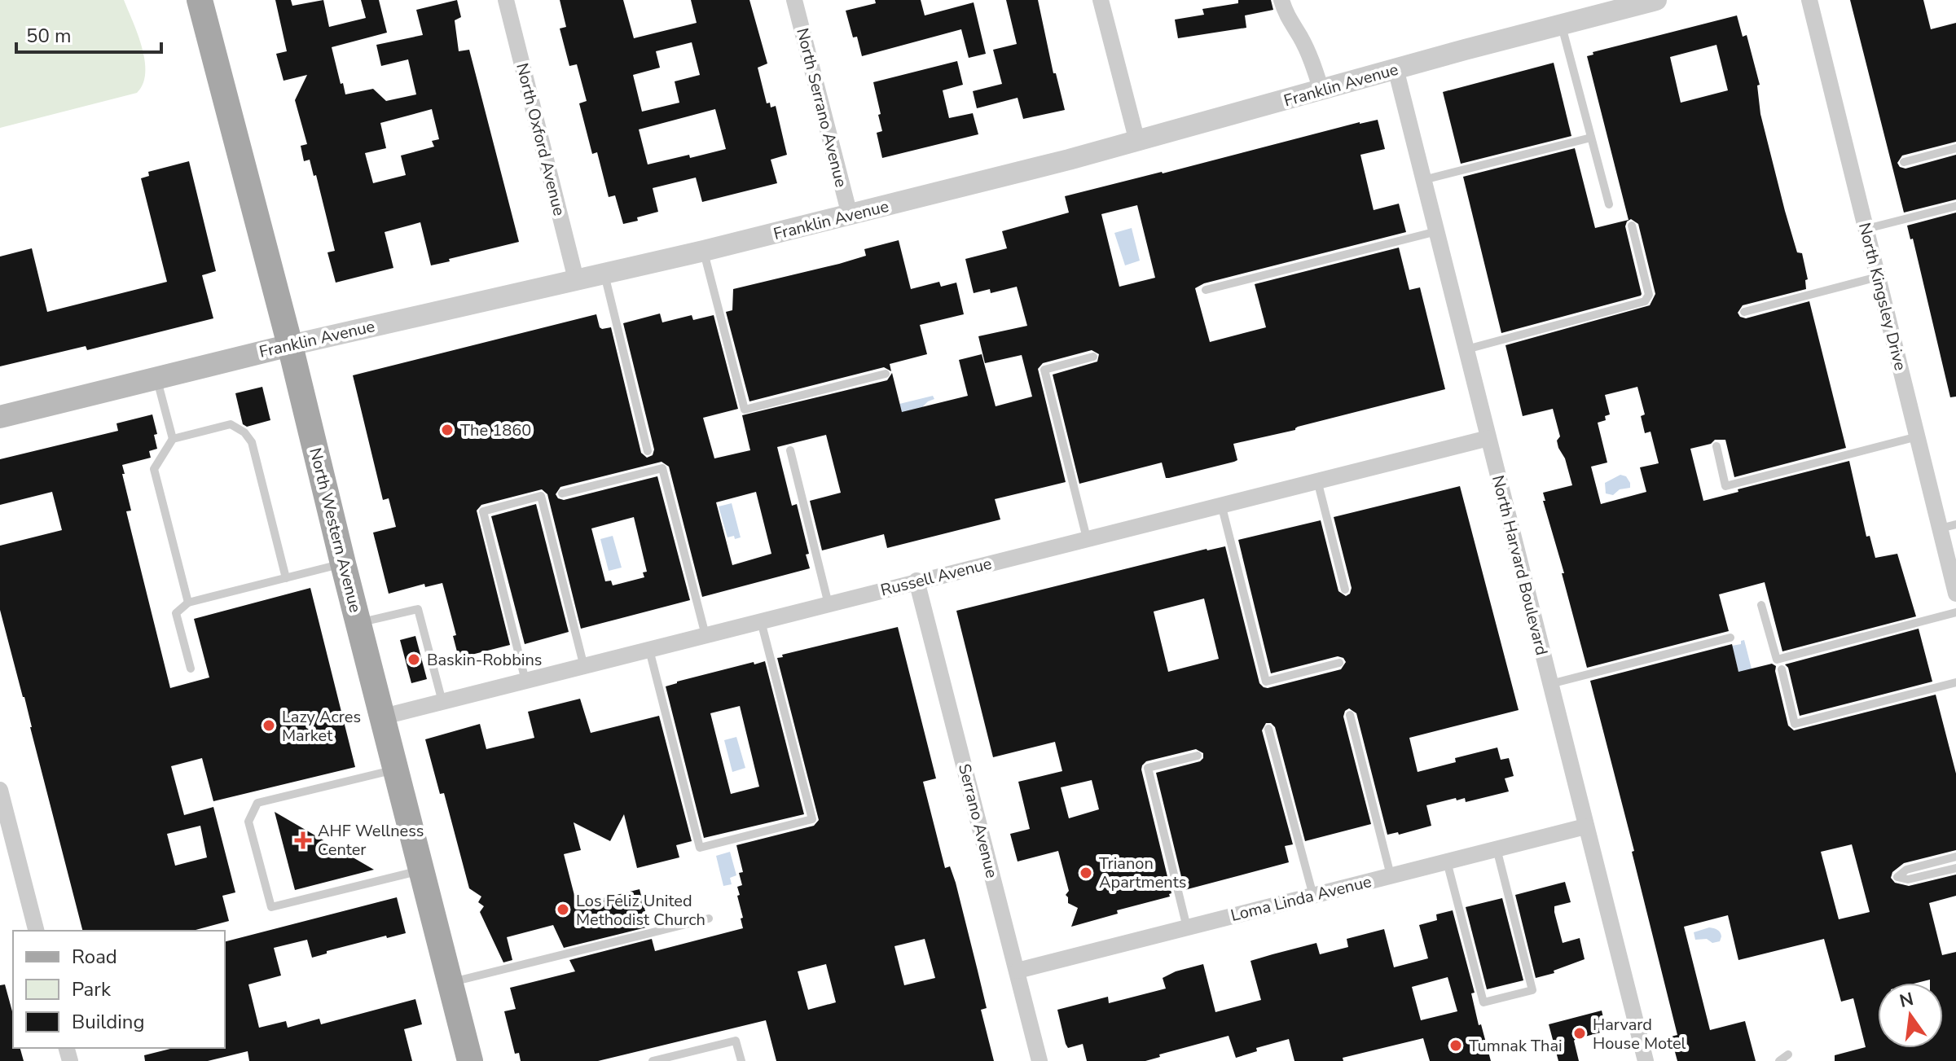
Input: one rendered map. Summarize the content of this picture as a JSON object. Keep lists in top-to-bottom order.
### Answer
{
  "streets": {
    "main road": ["Franklin Avenue", "North Western Avenue"],
    "street": [
      "North Serrano Avenue",
      "North Oxford Avenue",
      "North Kingsley Drive",
      "North Harvard Boulevard",
      "Russell Avenue",
      "Serrano Avenue",
      "Loma Linda Avenue"
    ]
  },
  "crossings": [
    ["Franklin Avenue", "North Serrano Avenue"],
    ["Franklin Avenue", "North Oxford Avenue"],
    ["Franklin Avenue", "North Western Avenue"],
    ["Franklin Avenue", "North Harvard Boulevard"],
    ["North Western Avenue", "Russell Avenue"],
    ["North Harvard Boulevard", "Russell Avenue"],
    ["North Harvard Boulevard", "Loma Linda Avenue"],
    ["Russell Avenue", "Serrano Avenue"],
    ["Serrano Avenue", "Loma Linda Avenue"]
  ],
  "places": {
    "other": [
      "The 1860",
      "Baskin-Robbins",
      "Lazy Acres Market",
      "Trianon Apartments",
      "Los Feliz United Methodist Church",
      "Harvard House Motel",
      "Tumnak Thai"
    ],
    "health": ["AHF Wellness Center"]
  },
  "legend": ["Road", "Park", "Building"],
  "scale_bar": "50 m",
  "north": "top"
}
